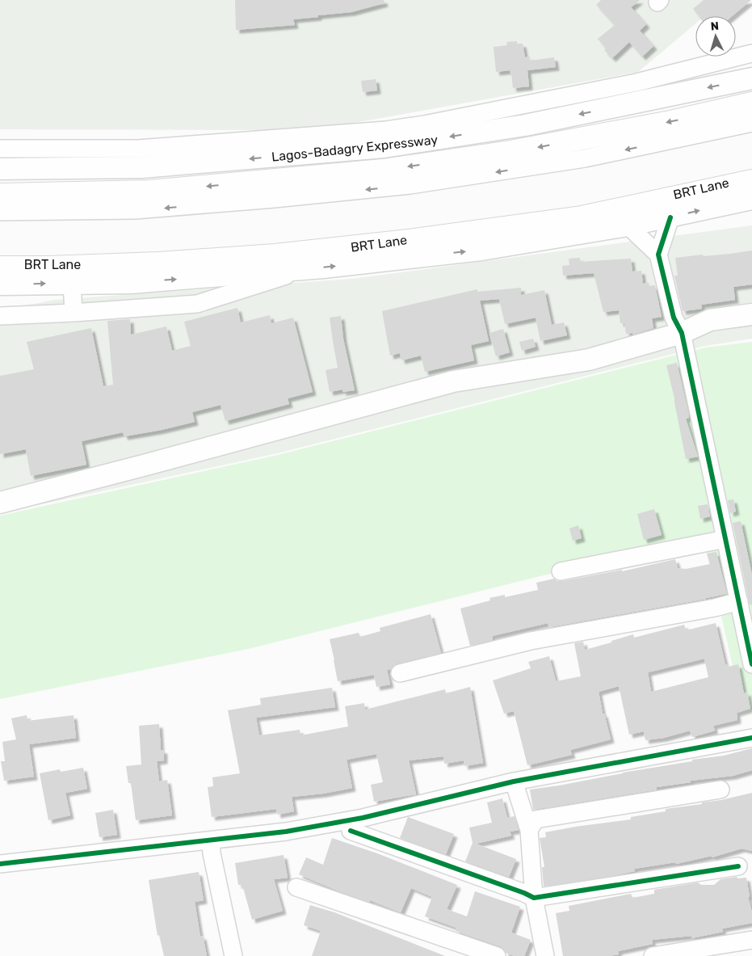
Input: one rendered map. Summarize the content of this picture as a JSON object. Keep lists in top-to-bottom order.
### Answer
{
  "streets": {
    "highway": ["Lagos-Badagry Expressway"],
    "street": ["BRT Lane"]
  },
  "north": "top"
}
